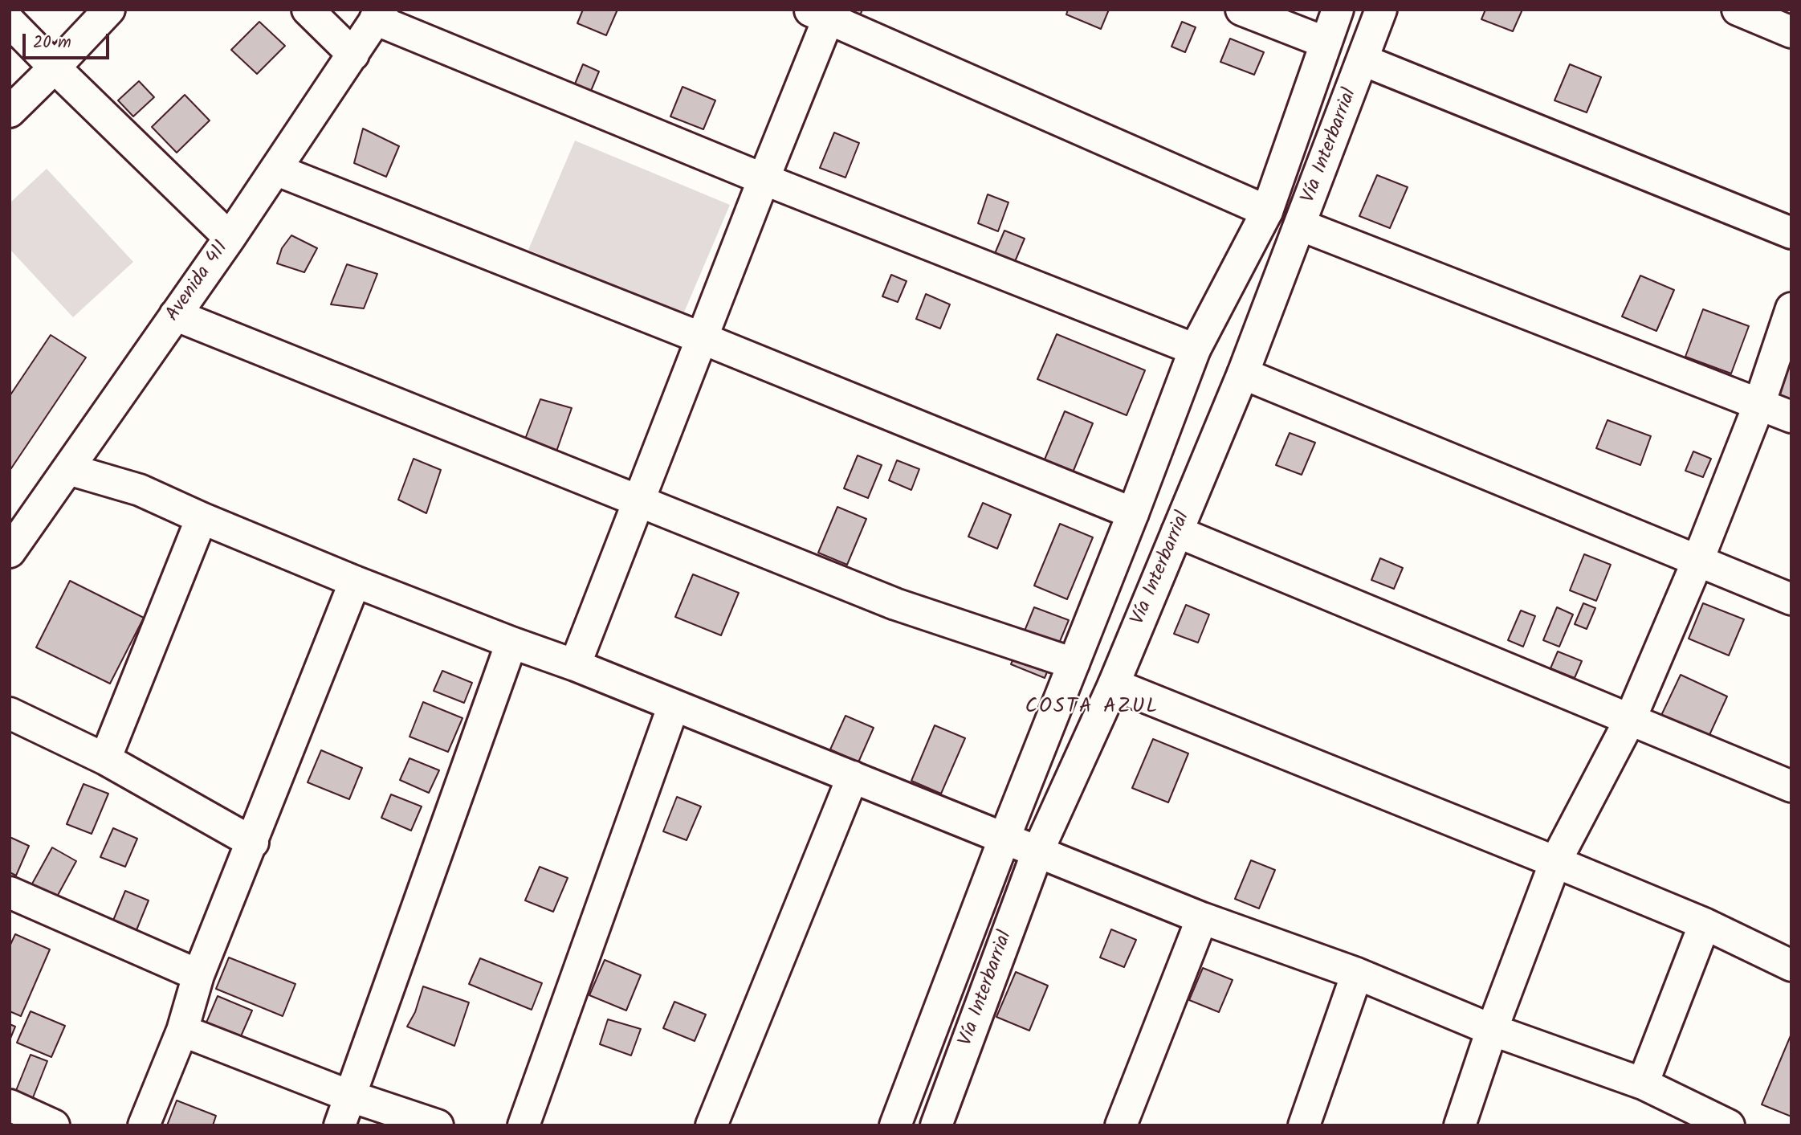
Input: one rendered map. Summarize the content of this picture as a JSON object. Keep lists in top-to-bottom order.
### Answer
{
  "streets": {
    "street": ["Vía Interbarrial", "Avenida 411"]
  },
  "districts": ["COSTA AZUL"],
  "scale_bar": "20 m"
}
